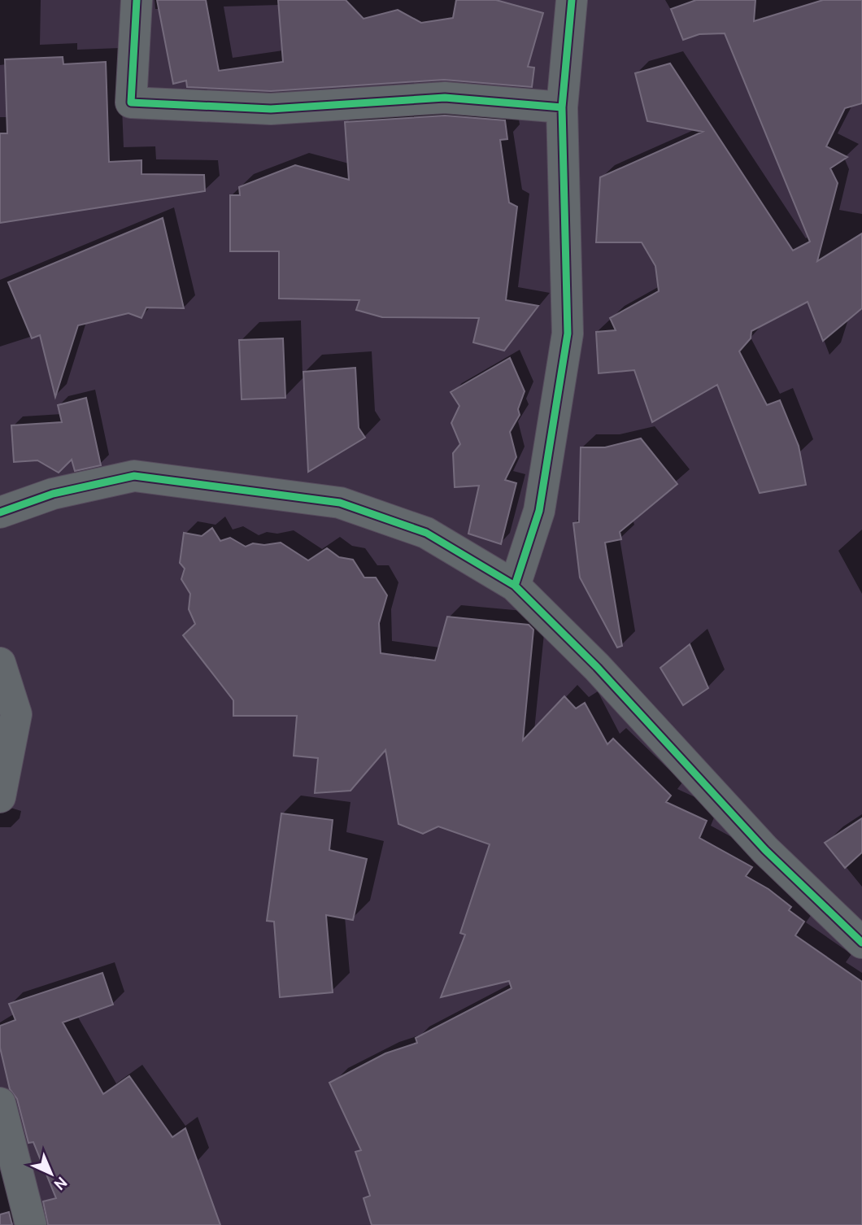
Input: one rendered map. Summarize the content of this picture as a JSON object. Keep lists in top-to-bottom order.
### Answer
{
  "north": "bottom right"
}
